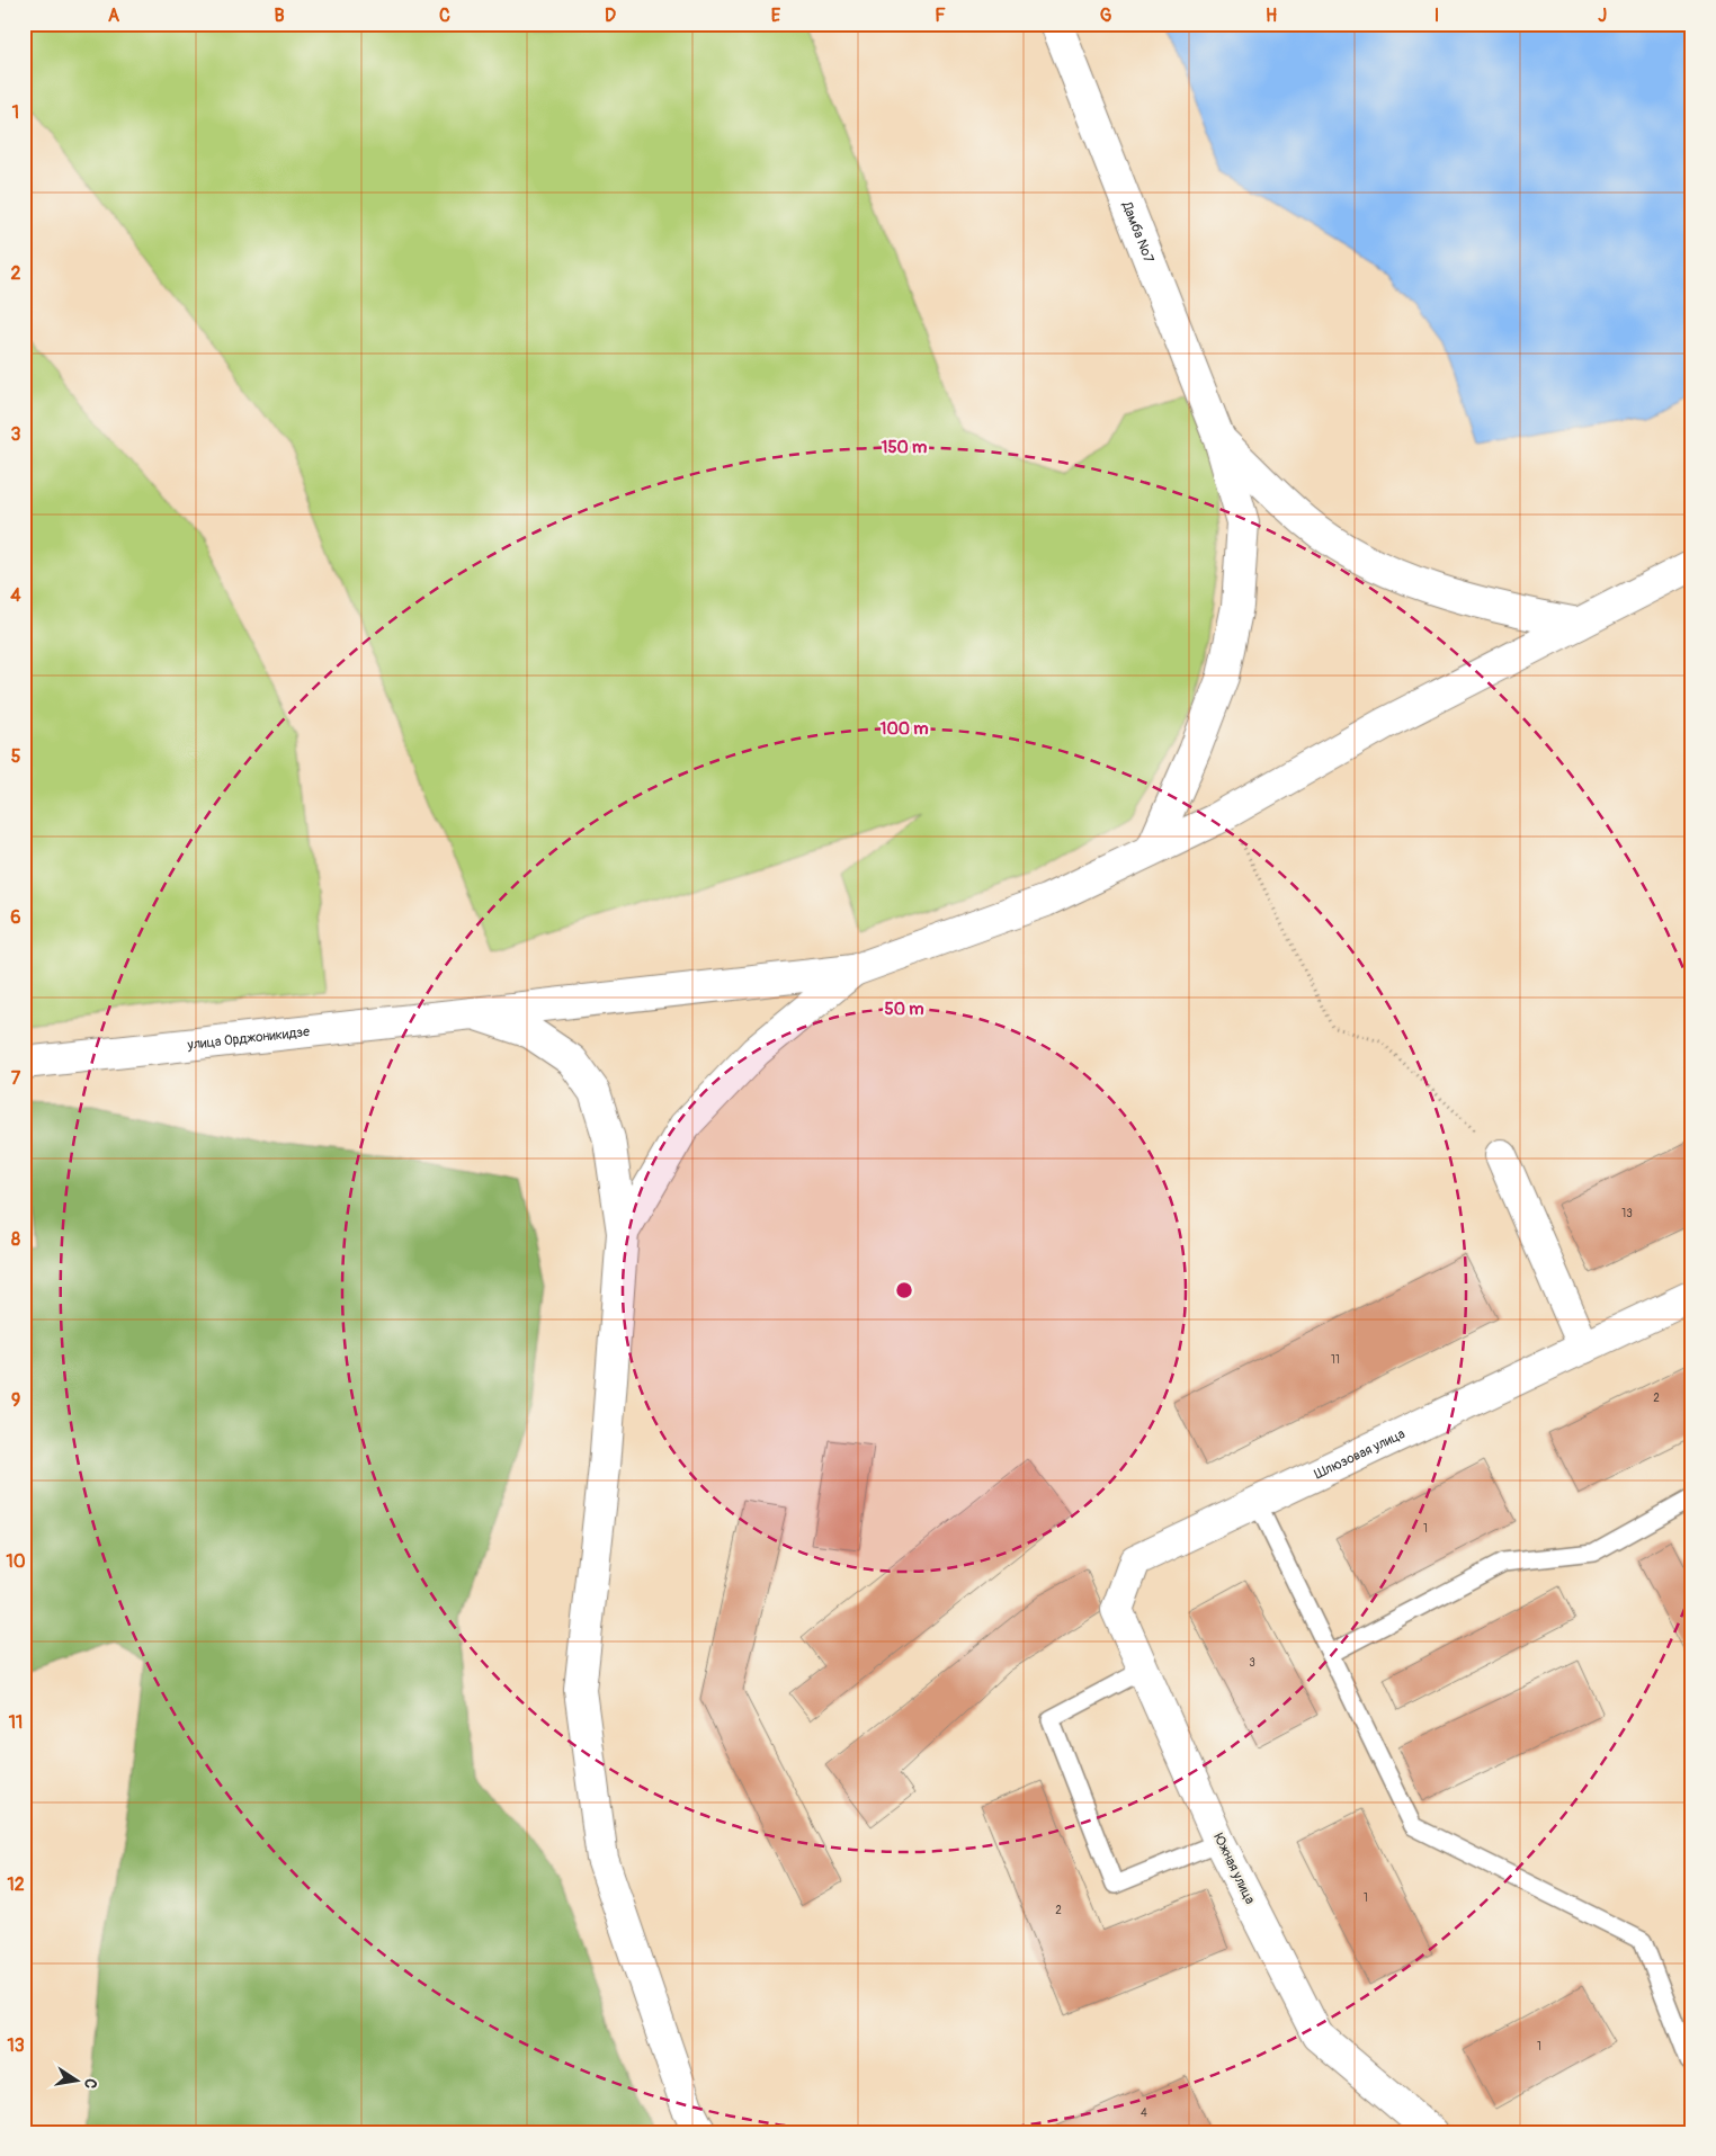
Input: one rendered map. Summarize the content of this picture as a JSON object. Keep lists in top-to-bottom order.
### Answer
{
  "streets": {
    "street": [
      "Дамба №7",
      "улица Орджоникидзе",
      "Шлюзовая улица",
      "Южная улица"
    ]
  },
  "crossings": [
    ["Шлюзовая улица", "Южная улица"]
  ],
  "house_numbers": [
    "13",
    "11",
    "2",
    "1",
    "3",
    "1",
    "2",
    "1",
    "4"
  ],
  "north": "right",
  "grid": {
    "columns": [
      "A",
      "B",
      "C",
      "D",
      "E",
      "F",
      "G",
      "H",
      "I",
      "J"
    ],
    "rows": [
      "1",
      "2",
      "3",
      "4",
      "5",
      "6",
      "7",
      "8",
      "9",
      "10",
      "11",
      "12",
      "13"
    ]
  },
  "rings": ["150 m", "100 m", "50 m"]
}
